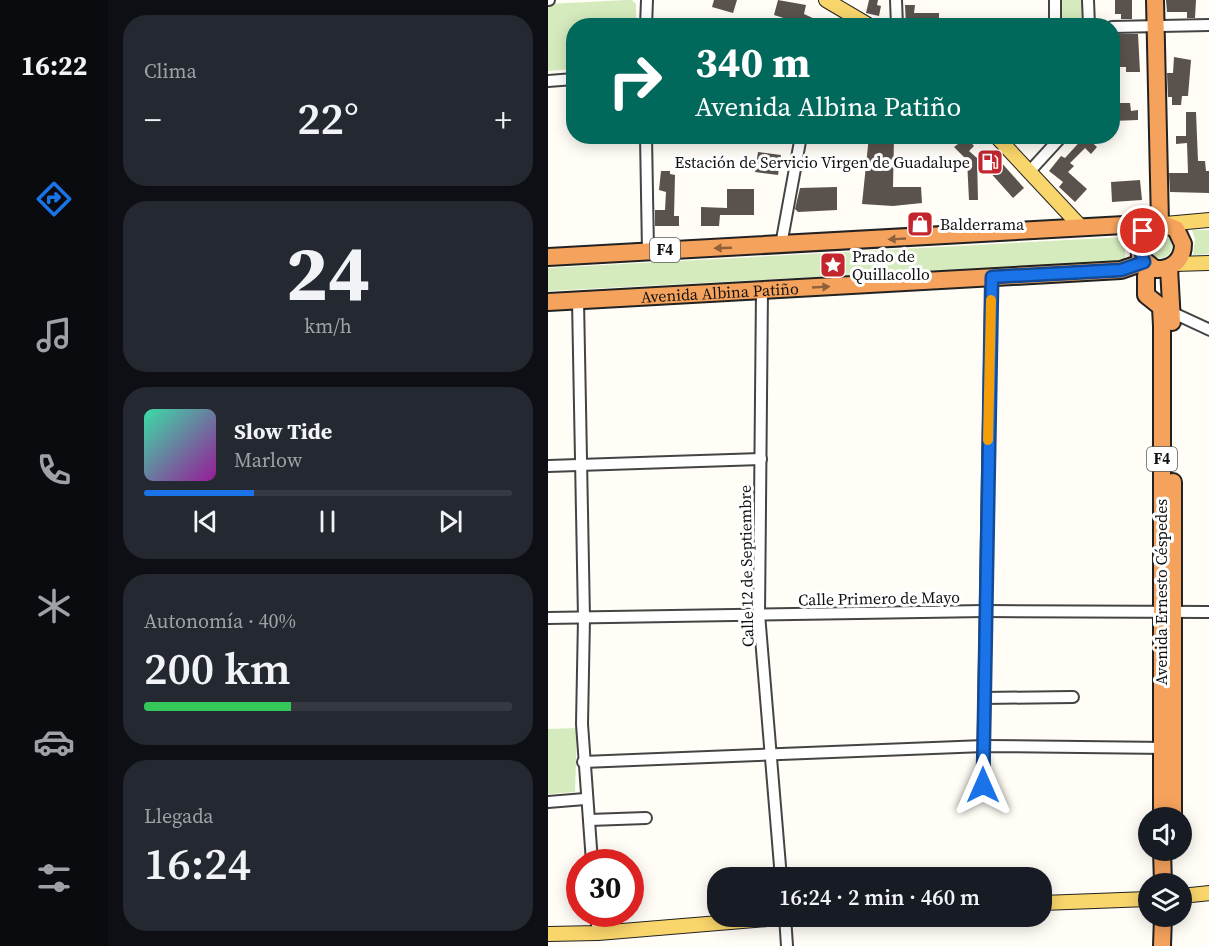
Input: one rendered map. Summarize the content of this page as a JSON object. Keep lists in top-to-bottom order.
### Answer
{
  "streets": {
    "highway": ["F4", "Avenida Albina Patiño", "Avenida Ernesto Céspedes"],
    "street": ["Calle 12 de Septiembre", "Calle Primero de Mayo"]
  },
  "crossings": [
    ["F4", "Avenida Albina Patiño"],
    ["F4", "Avenida Ernesto Céspedes"],
    ["Avenida Albina Patiño", "Calle 12 de Septiembre"],
    ["Avenida Albina Patiño", "Avenida Ernesto Céspedes"],
    ["Calle 12 de Septiembre", "Calle Primero de Mayo"],
    ["Avenida Ernesto Céspedes", "Calle Primero de Mayo"]
  ],
  "places": {
    "fuel station": ["Estación de Servicio Virgen de Guadalupe"],
    "shop": ["Balderrama"],
    "place": ["Prado de Quillacollo"]
  },
  "page": {
    "tabs": "16:22",
    "tile": [
      "Clima",
      ["24", "km/h"],
      ["Autonomía · 40%", "200 km"],
      ["Llegada", "16:24"]
    ],
    "turn": ["340 m", "Avenida Albina Patiño"],
    "heat": ["−", "22°", "+"],
    "song": ["Slow Tide", "Marlow"],
    "limit": "30",
    "trip": "16:24 · 2 min · 460 m"
  }
}
